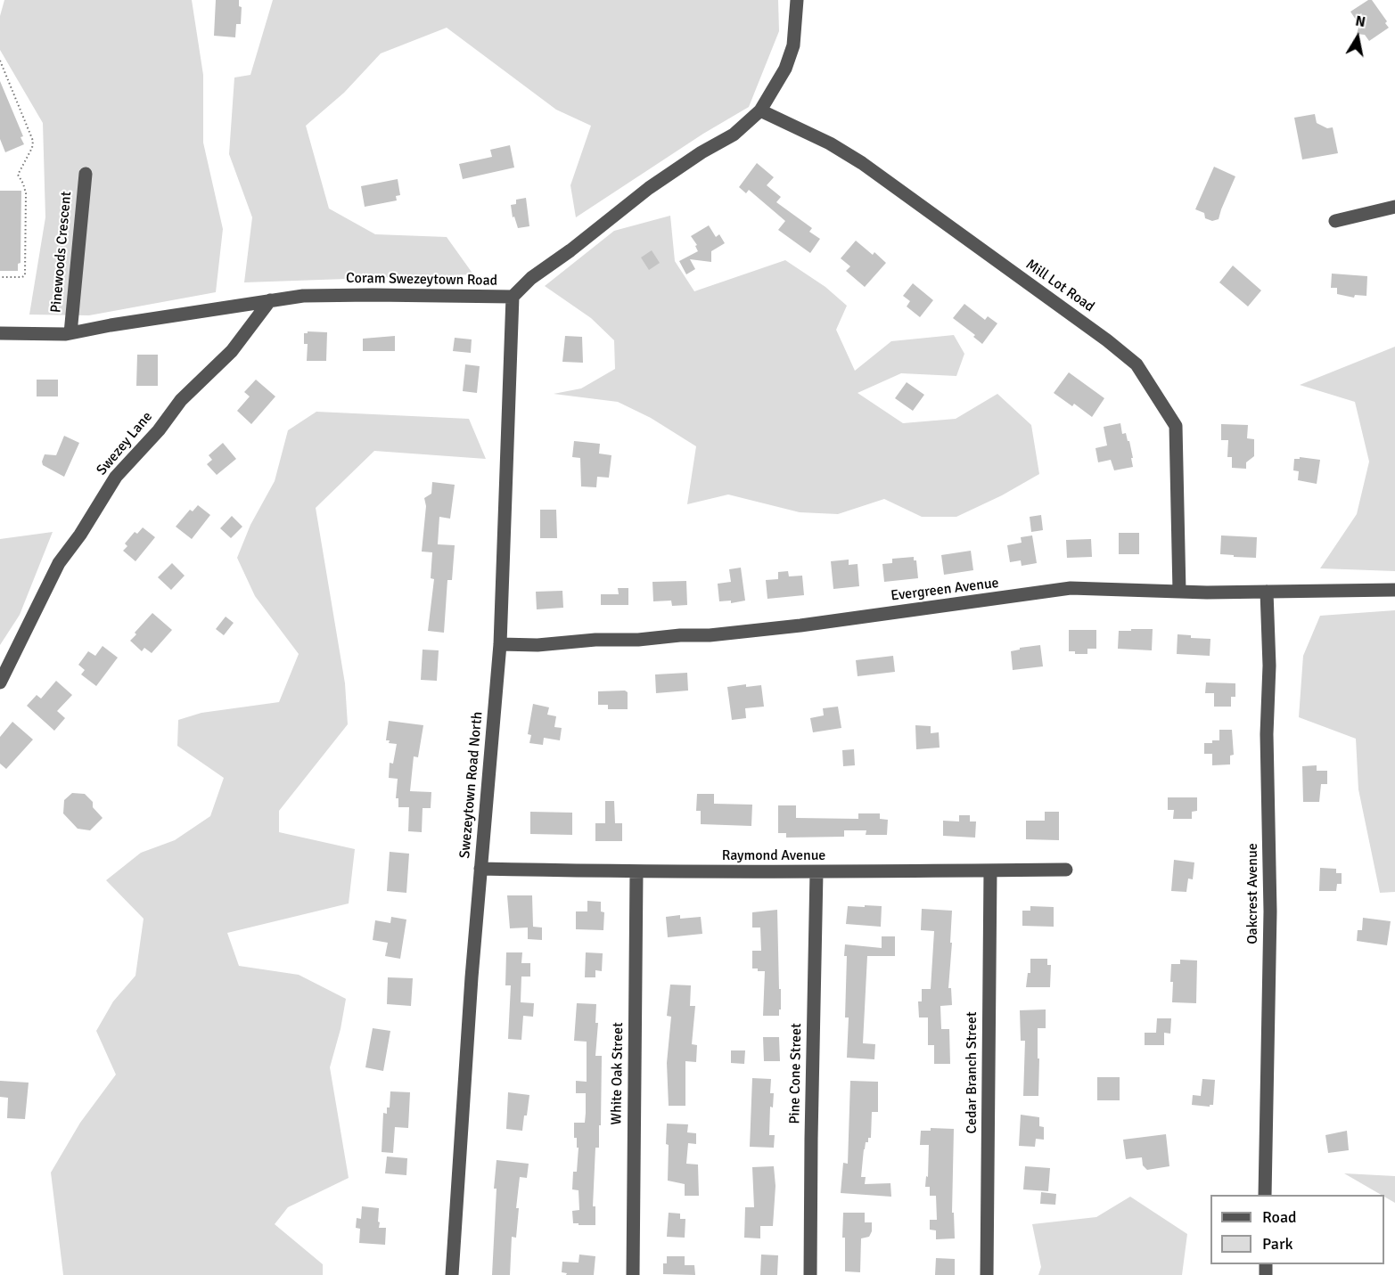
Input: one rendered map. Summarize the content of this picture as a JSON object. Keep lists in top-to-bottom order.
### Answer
{
  "streets": {
    "street": [
      "Pinewoods Crescent",
      "Coram Swezeytown Road",
      "Mill Lot Road",
      "Swezey Lane",
      "Evergreen Avenue",
      "Swezeytown Road North",
      "Raymond Avenue",
      "Oakcrest Avenue",
      "Cedar Branch Street",
      "White Oak Street",
      "Pine Cone Street"
    ]
  },
  "crossings": [
    ["Pinewoods Crescent", "Coram Swezeytown Road"],
    ["Coram Swezeytown Road", "Mill Lot Road"],
    ["Coram Swezeytown Road", "Swezey Lane"],
    ["Coram Swezeytown Road", "Swezeytown Road North"],
    ["Mill Lot Road", "Evergreen Avenue"],
    ["Evergreen Avenue", "Swezeytown Road North"],
    ["Evergreen Avenue", "Oakcrest Avenue"],
    ["Swezeytown Road North", "Raymond Avenue"],
    ["Raymond Avenue", "Cedar Branch Street"],
    ["Raymond Avenue", "White Oak Street"],
    ["Raymond Avenue", "Pine Cone Street"]
  ],
  "legend": ["Road", "Park"],
  "north": "top"
}
